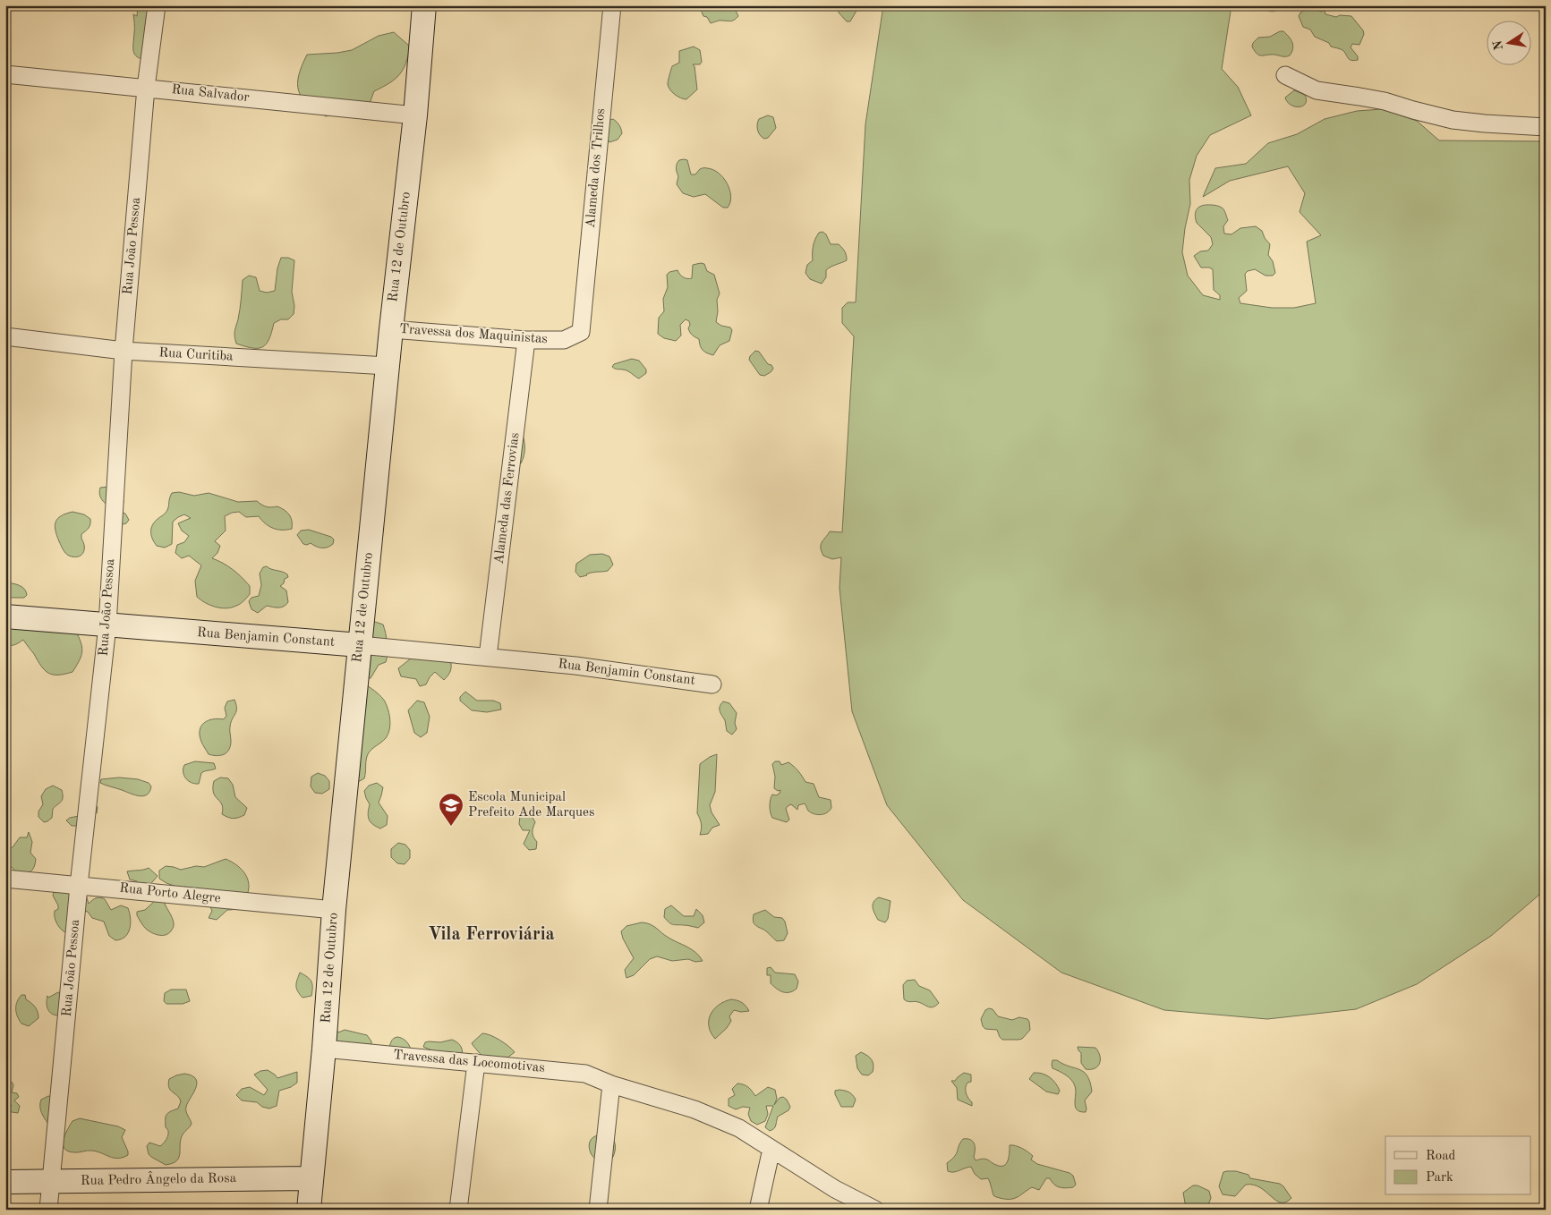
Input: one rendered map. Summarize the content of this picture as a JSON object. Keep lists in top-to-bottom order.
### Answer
{
  "streets": {
    "main road": ["Rua 12 de Outubro", "Rua Benjamin Constant", "Rua Pedro Ângelo da Rosa"],
    "street": [
      "Rua Salvador",
      "Alameda dos Trilhos",
      "Rua João Pessoa",
      "Travessa dos Maquinistas",
      "Rua Curitiba",
      "Alameda das Ferrovias",
      "Rua Porto Alegre",
      "Travessa das Locomotivas"
    ]
  },
  "crossings": [
    ["Rua Salvador", "Rua João Pessoa"],
    ["Rua Salvador", "Rua 12 de Outubro"],
    ["Alameda dos Trilhos", "Travessa dos Maquinistas"],
    ["Rua João Pessoa", "Rua Curitiba"],
    ["Rua João Pessoa", "Rua Benjamin Constant"],
    ["Rua João Pessoa", "Rua Porto Alegre"],
    ["Rua João Pessoa", "Rua Pedro Ângelo da Rosa"],
    ["Rua 12 de Outubro", "Travessa dos Maquinistas"],
    ["Rua 12 de Outubro", "Rua Curitiba"],
    ["Rua 12 de Outubro", "Rua Benjamin Constant"],
    ["Rua 12 de Outubro", "Rua Porto Alegre"],
    ["Rua 12 de Outubro", "Travessa das Locomotivas"],
    ["Rua 12 de Outubro", "Rua Pedro Ângelo da Rosa"],
    ["Travessa dos Maquinistas", "Alameda das Ferrovias"],
    ["Alameda das Ferrovias", "Rua Benjamin Constant"]
  ],
  "districts": ["Vila Ferroviária"],
  "places": {
    "school or university": ["Escola Municipal Prefeito Ade Marques"]
  },
  "legend": ["Road", "Park"],
  "north": "left"
}
